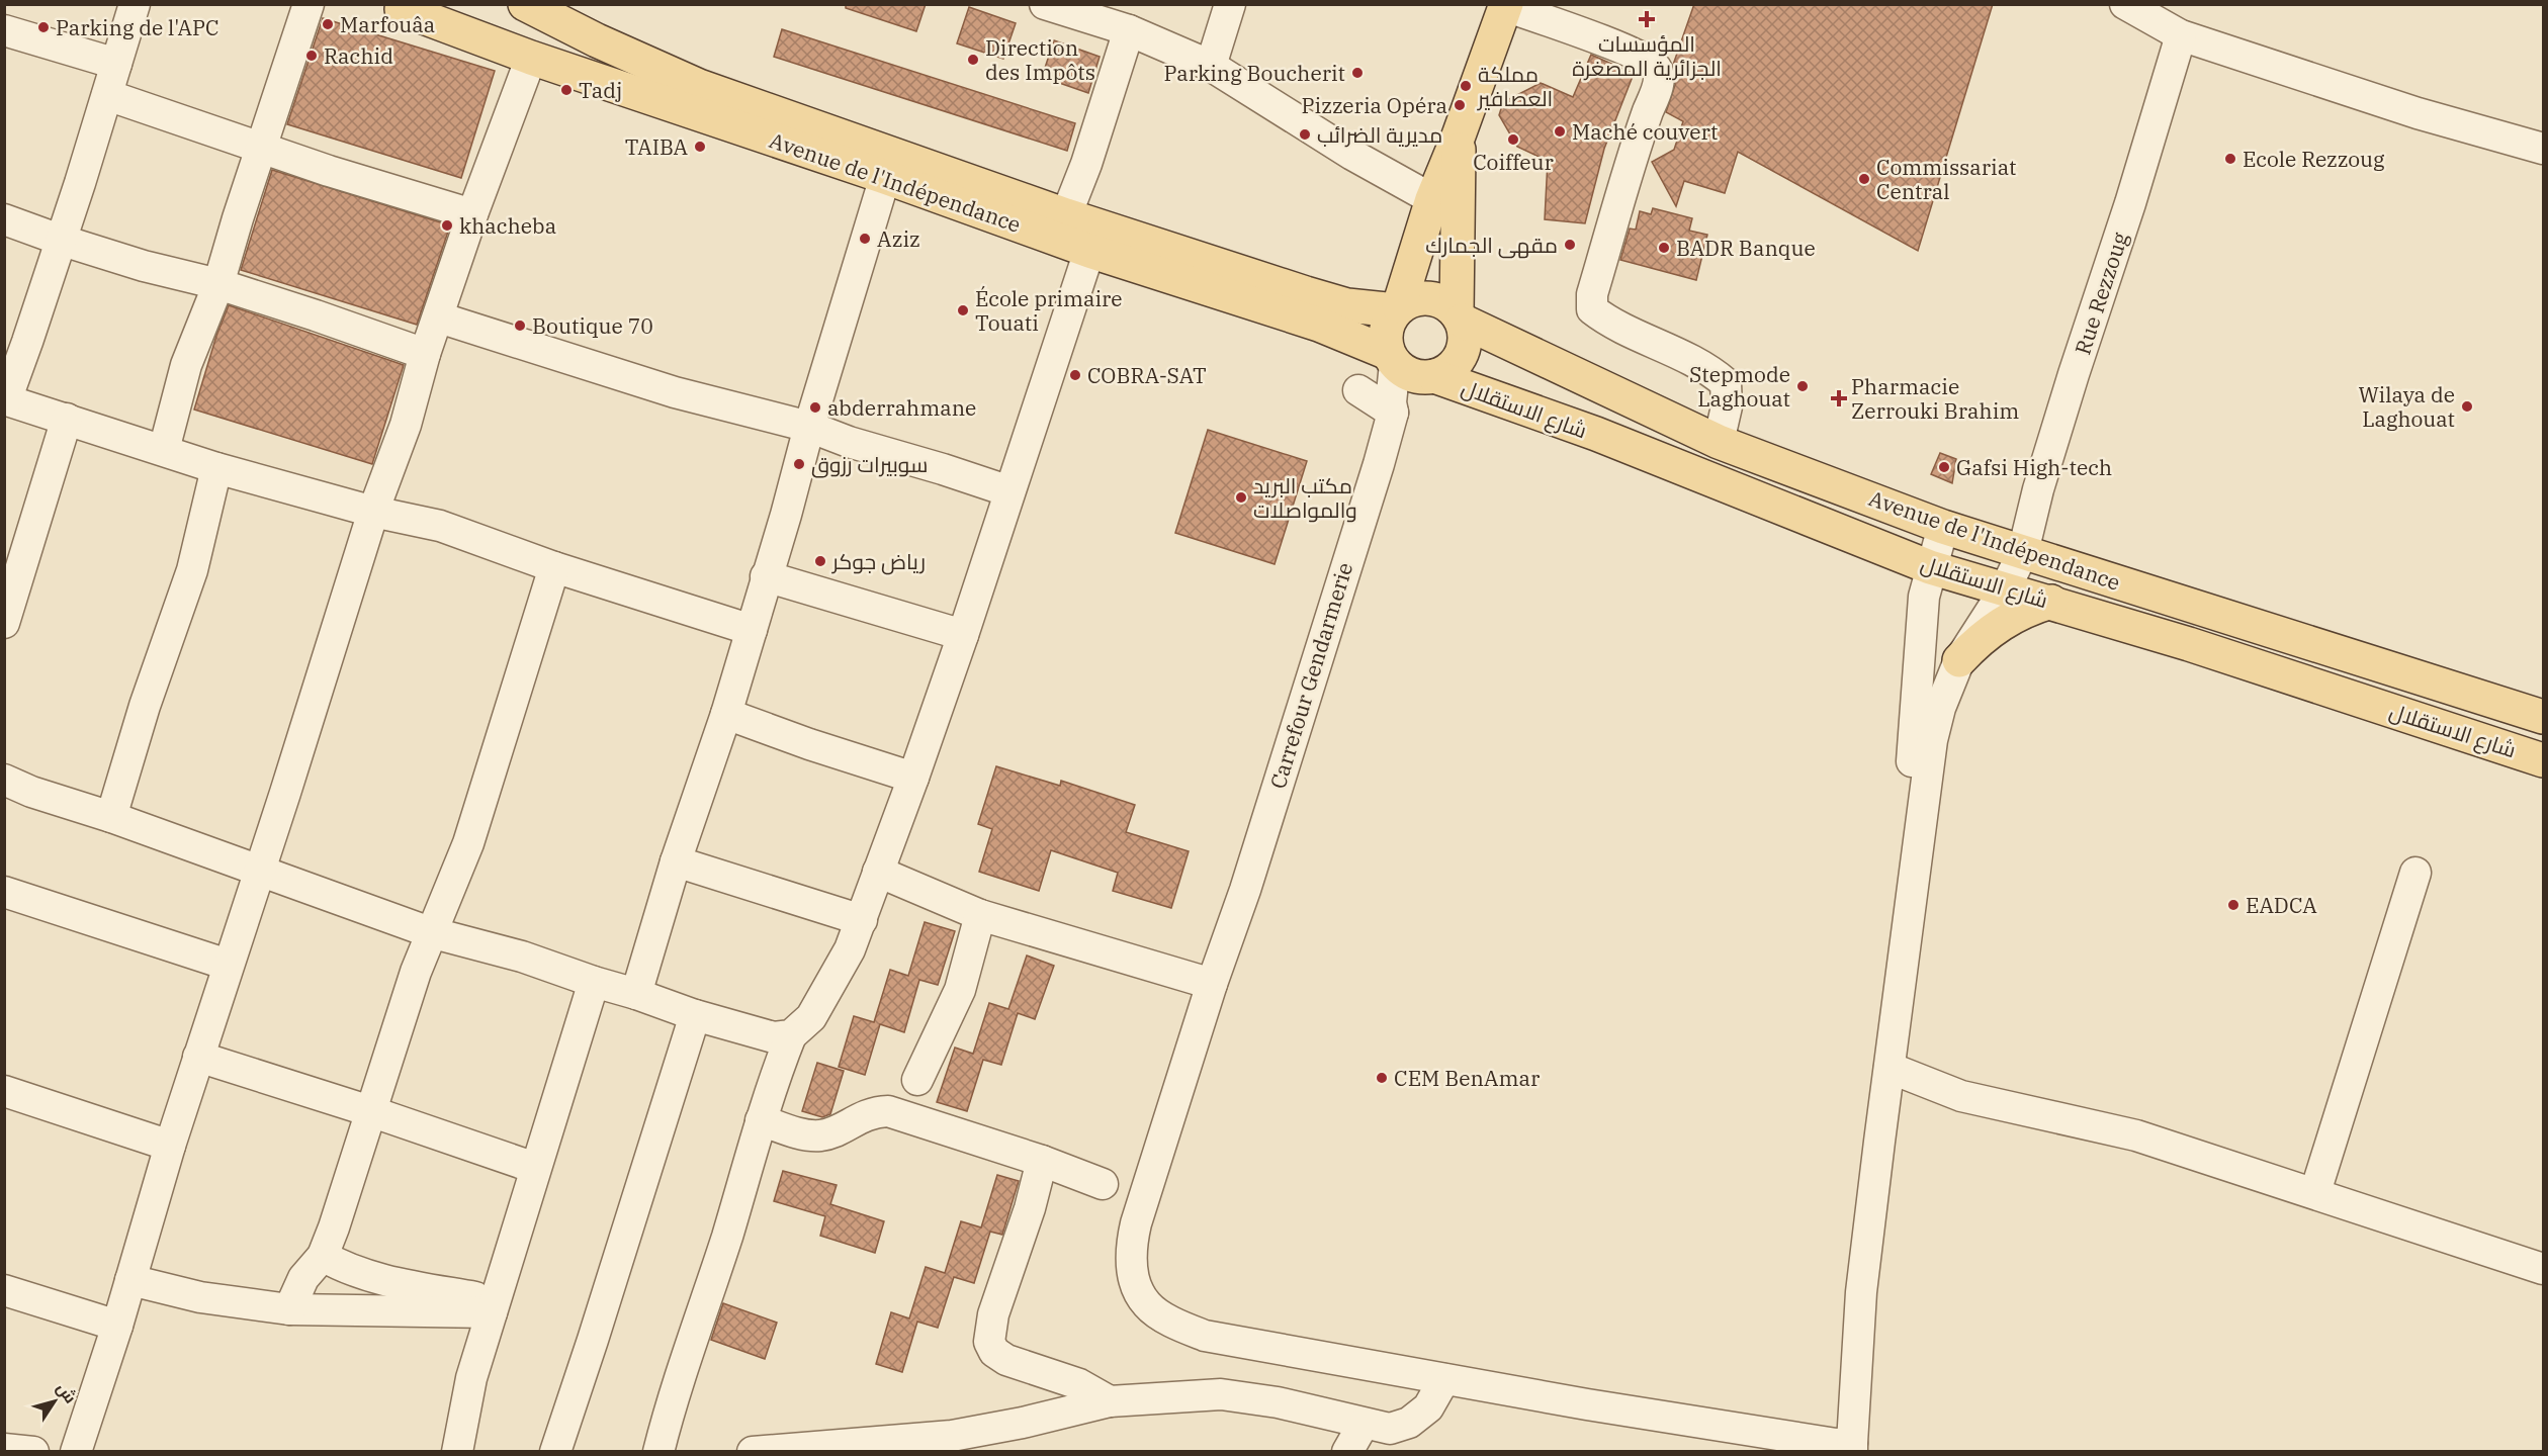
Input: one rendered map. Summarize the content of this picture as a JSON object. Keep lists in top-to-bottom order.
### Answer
{
  "streets": {
    "main road": ["Avenue de l'Indépendance", "شارع الاستقلال", "Carrefour Gendarmerie"],
    "street": ["Rue Rezzoug"]
  },
  "crossings": [
    ["Avenue de l'Indépendance", "Rue Rezzoug"],
    ["Avenue de l'Indépendance", "شارع الاستقلال"],
    ["Avenue de l'Indépendance", "Carrefour Gendarmerie"],
    ["Rue Rezzoug", "شارع الاستقلال"],
    ["Rue Rezzoug", "Carrefour Gendarmerie"],
    ["شارع الاستقلال", "Carrefour Gendarmerie"]
  ],
  "places": {
    "health": ["المؤسسات الجزائرية المصغرة", "Pharmacie Zerrouki Brahim"],
    "other": [
      "Marfouâa",
      "Parking de l'APC",
      "Rachid",
      "Direction des Impôts",
      "Parking Boucherit",
      "مملكة العصافير",
      "Tadj",
      "Pizzeria Opéra",
      "Maché couvert",
      "مديرية الضرائب",
      "Coiffeur",
      "TAIBA",
      "Ecole Rezzoug",
      "Commissariat Central",
      "khacheba",
      "Aziz",
      "مقهى الجمارك",
      "BADR Banque",
      "École primaire Touati",
      "Boutique 70",
      "COBRA-SAT",
      "Stepmode Laghouat",
      "Wilaya de Laghouat",
      "abderrahmane",
      "سوبيرات رزوق",
      "Gafsi High-tech",
      "مكتب البريد والمواصلات",
      "رياض جوكر",
      "EADCA",
      "CEM BenAmar"
    ]
  },
  "north": "top right"
}
